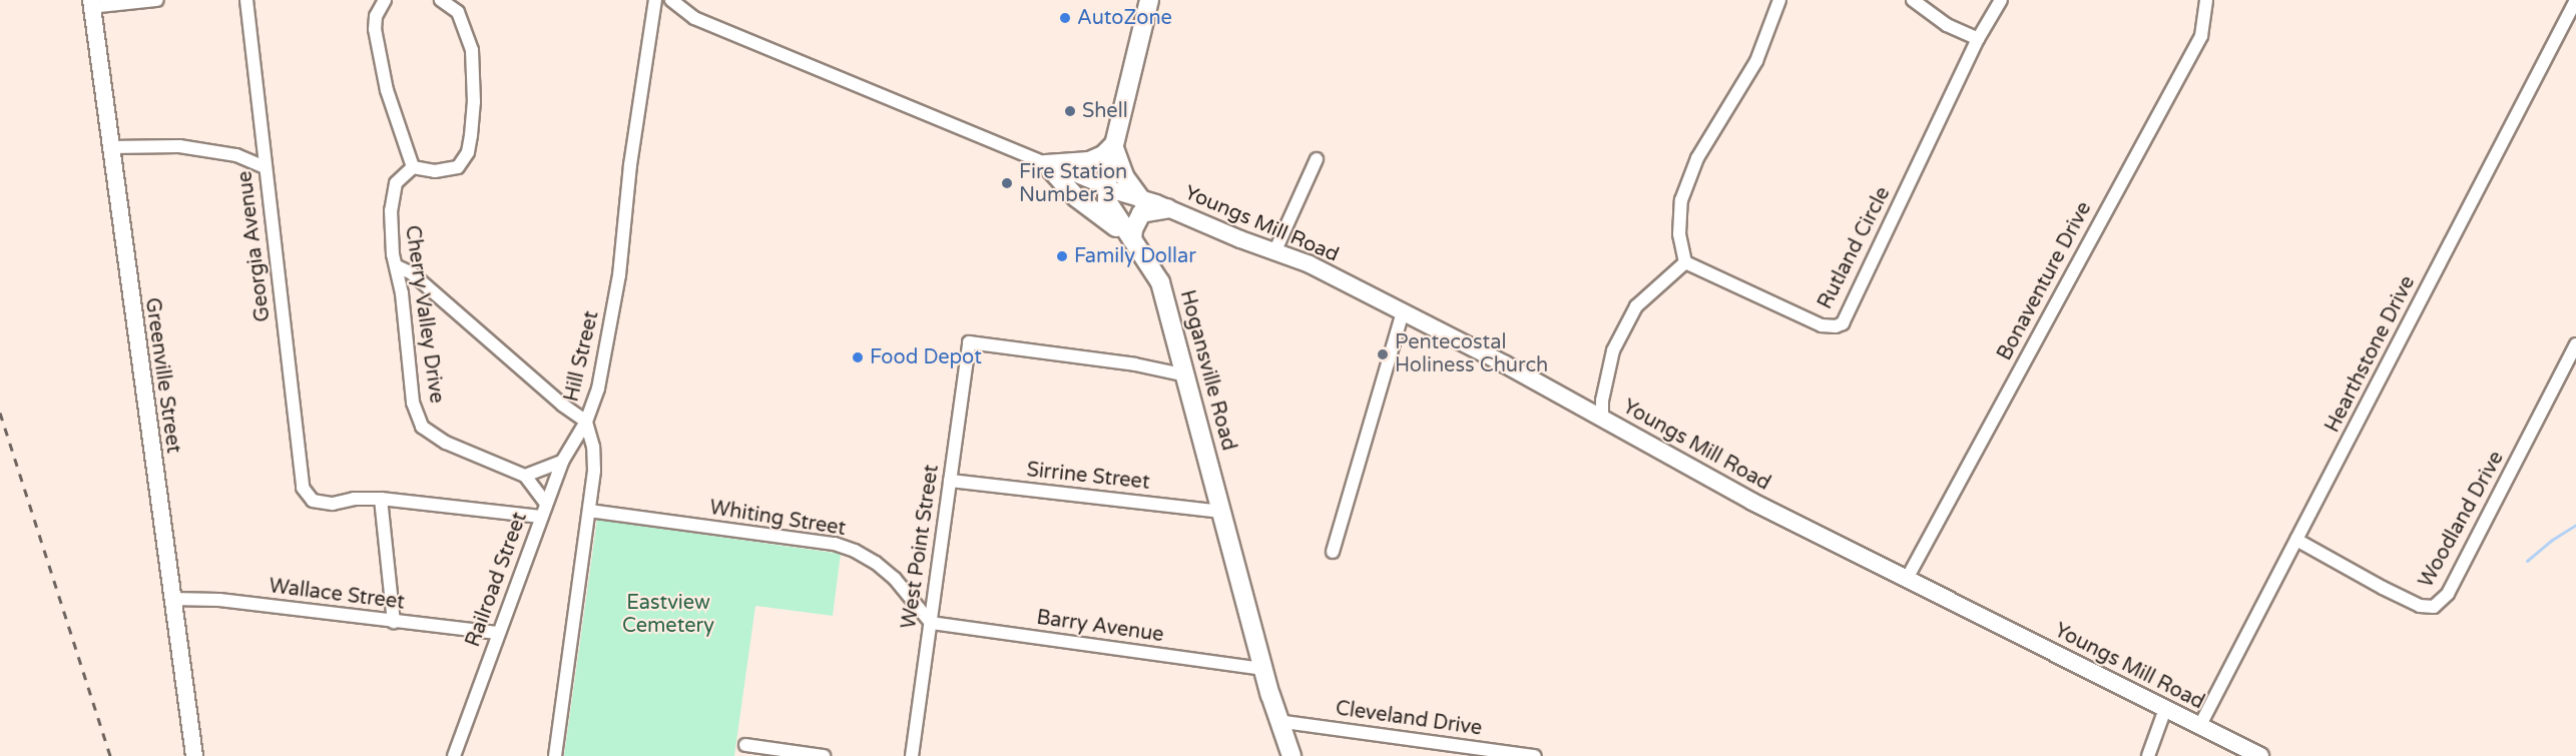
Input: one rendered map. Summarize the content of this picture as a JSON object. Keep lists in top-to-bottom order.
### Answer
{
  "streets": {
    "main road": ["Hogansville Road"],
    "street": [
      "Youngs Mill Road",
      "Georgia Avenue",
      "Rutland Circle",
      "Bonaventure Drive",
      "Cherry Valley Drive",
      "Hearthstone Drive",
      "Hill Street",
      "Greenville Street",
      "Sirrine Street",
      "Whiting Street",
      "Woodland Drive",
      "West Point Street",
      "Railroad Street",
      "Wallace Street",
      "Barry Avenue",
      "Cleveland Drive"
    ]
  },
  "crossings": [
    ["Youngs Mill Road", "Bonaventure Drive"],
    ["Youngs Mill Road", "Hearthstone Drive"],
    ["Youngs Mill Road", "Hogansville Road"],
    ["Hearthstone Drive", "Woodland Drive"],
    ["Hill Street", "Whiting Street"],
    ["Hill Street", "Railroad Street"],
    ["Hogansville Road", "Sirrine Street"],
    ["Hogansville Road", "West Point Street"],
    ["Hogansville Road", "Barry Avenue"],
    ["Hogansville Road", "Cleveland Drive"],
    ["Greenville Street", "Wallace Street"],
    ["Sirrine Street", "West Point Street"],
    ["Whiting Street", "West Point Street"],
    ["Whiting Street", "Barry Avenue"],
    ["West Point Street", "Barry Avenue"],
    ["Railroad Street", "Wallace Street"]
  ],
  "parks": ["Eastview Cemetery"],
  "places": [
    "AutoZone",
    "Shell",
    "Fire Station Number 3",
    "Family Dollar",
    "Pentecostal Holiness Church",
    "Food Depot"
  ]
}
